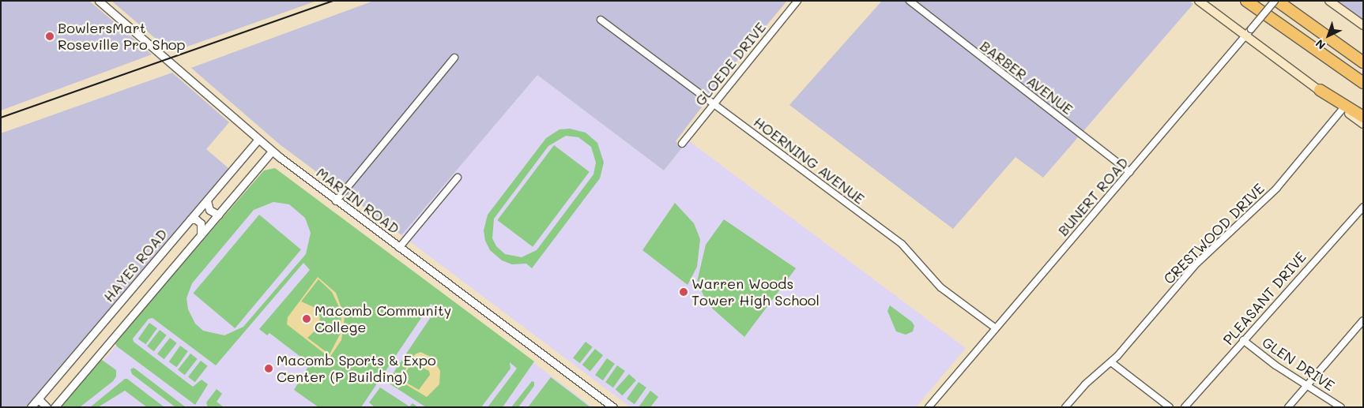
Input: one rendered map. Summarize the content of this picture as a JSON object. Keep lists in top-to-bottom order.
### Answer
{
  "streets": {
    "street": [
      "GLOEDE DRIVE",
      "BARBER AVENUE",
      "HOERNING AVENUE",
      "BUNERT ROAD",
      "MARTIN ROAD",
      "CRESTWOOD DRIVE",
      "HAYES ROAD",
      "PLEASANT DRIVE",
      "GLEN DRIVE"
    ]
  },
  "crossings": [
    ["GLOEDE DRIVE", "HOERNING AVENUE"],
    ["BARBER AVENUE", "BUNERT ROAD"],
    ["HOERNING AVENUE", "BUNERT ROAD"],
    ["MARTIN ROAD", "HAYES ROAD"],
    ["PLEASANT DRIVE", "GLEN DRIVE"]
  ],
  "places": [
    "BowlersMart Roseville Pro Shop",
    "Warren Woods Tower High School",
    "Macomb Community College",
    "Macomb Sports & Expo Center (P Building)"
  ],
  "north": "bottom left"
}
